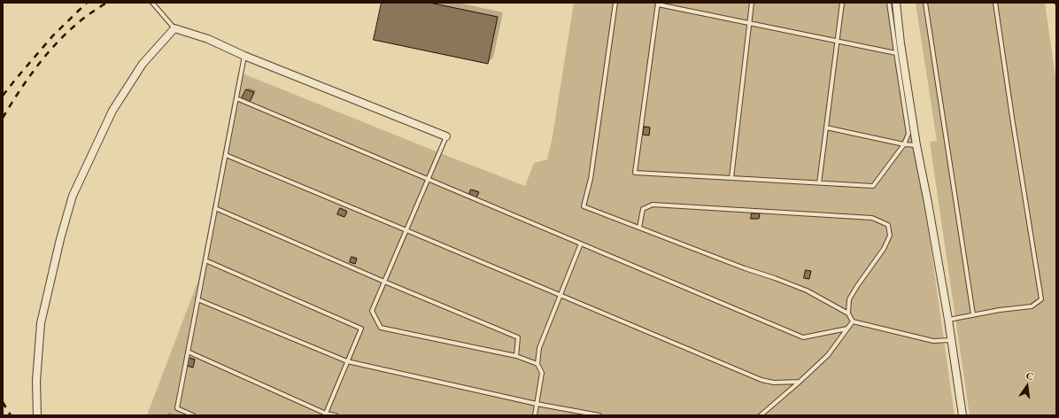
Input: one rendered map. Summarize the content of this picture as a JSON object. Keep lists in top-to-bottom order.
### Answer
{
  "north": "top"
}
